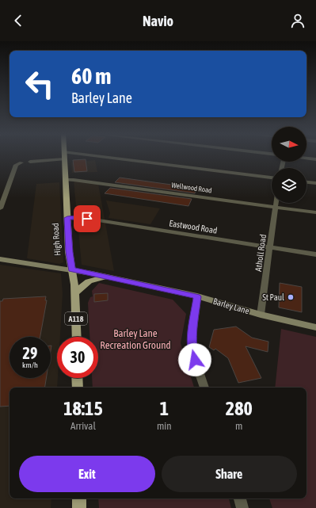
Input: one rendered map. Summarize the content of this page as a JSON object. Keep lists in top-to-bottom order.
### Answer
{
  "streets": {
    "main road": ["High Road", "Barley Lane", "A118"],
    "street": ["Wellwood Road", "Eastwood Road", "Atholl Road"]
  },
  "crossings": [
    ["Wellwood Road", "High Road"],
    ["Wellwood Road", "Atholl Road"],
    ["Eastwood Road", "High Road"],
    ["Eastwood Road", "Atholl Road"],
    ["High Road", "Barley Lane"],
    ["Atholl Road", "Barley Lane"]
  ],
  "parks": ["Barley Lane Recreation Ground"],
  "places": ["St Paul"],
  "north": "right",
  "page": {
    "header": "Navio",
    "turn": ["60 m", "Barley Lane"],
    "speed": "29 km/h",
    "limit": "30",
    "eta": [
      "18:15",
      "Arrival",
      "1",
      "min",
      "280",
      "m"
    ],
    "buttons": ["Exit", "Share"]
  }
}
